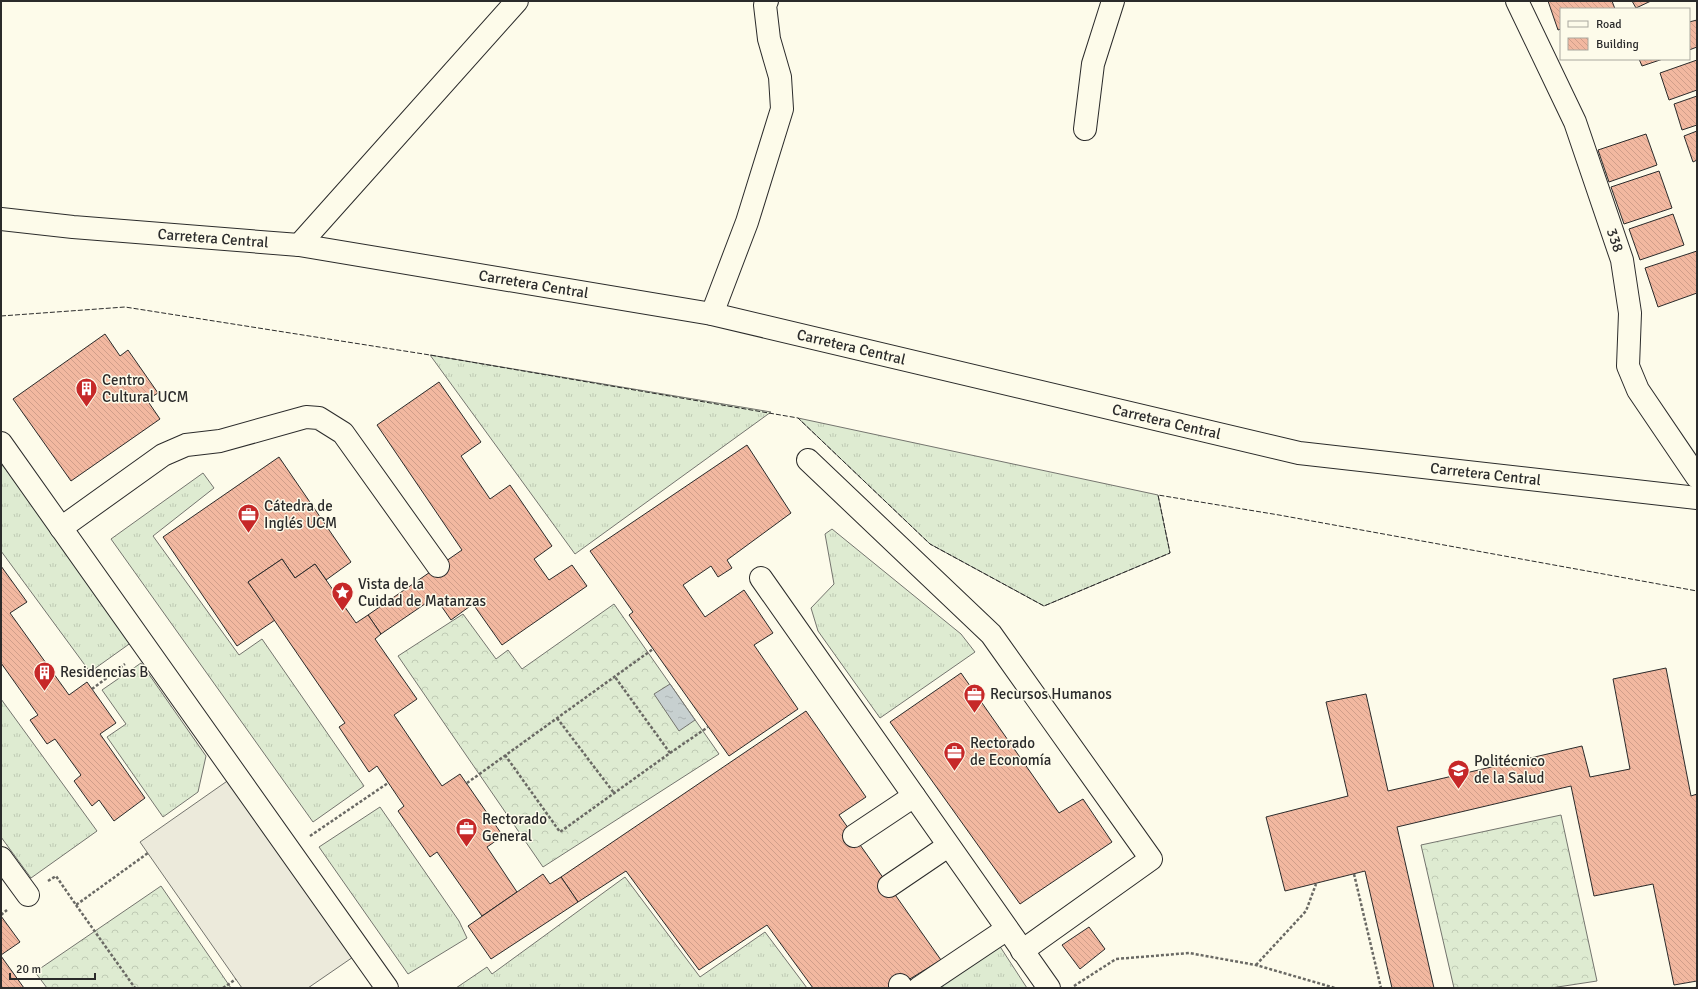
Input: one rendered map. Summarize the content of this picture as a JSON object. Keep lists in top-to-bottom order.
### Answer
{
  "streets": {
    "main road": ["Carretera Central", "338"]
  },
  "places": {
    "building": ["Centro Cultural UCM", "Residencias B"],
    "office": [
      "Cátedra de Inglés UCM",
      "Recursos Humanos",
      "Rectorado de Economía",
      "Rectorado General"
    ],
    "place": ["Vista de la Cuidad de Matanzas"],
    "school or university": ["Politécnico de la Salud"]
  },
  "legend": ["Road", "Building"],
  "scale_bar": "20 m"
}
